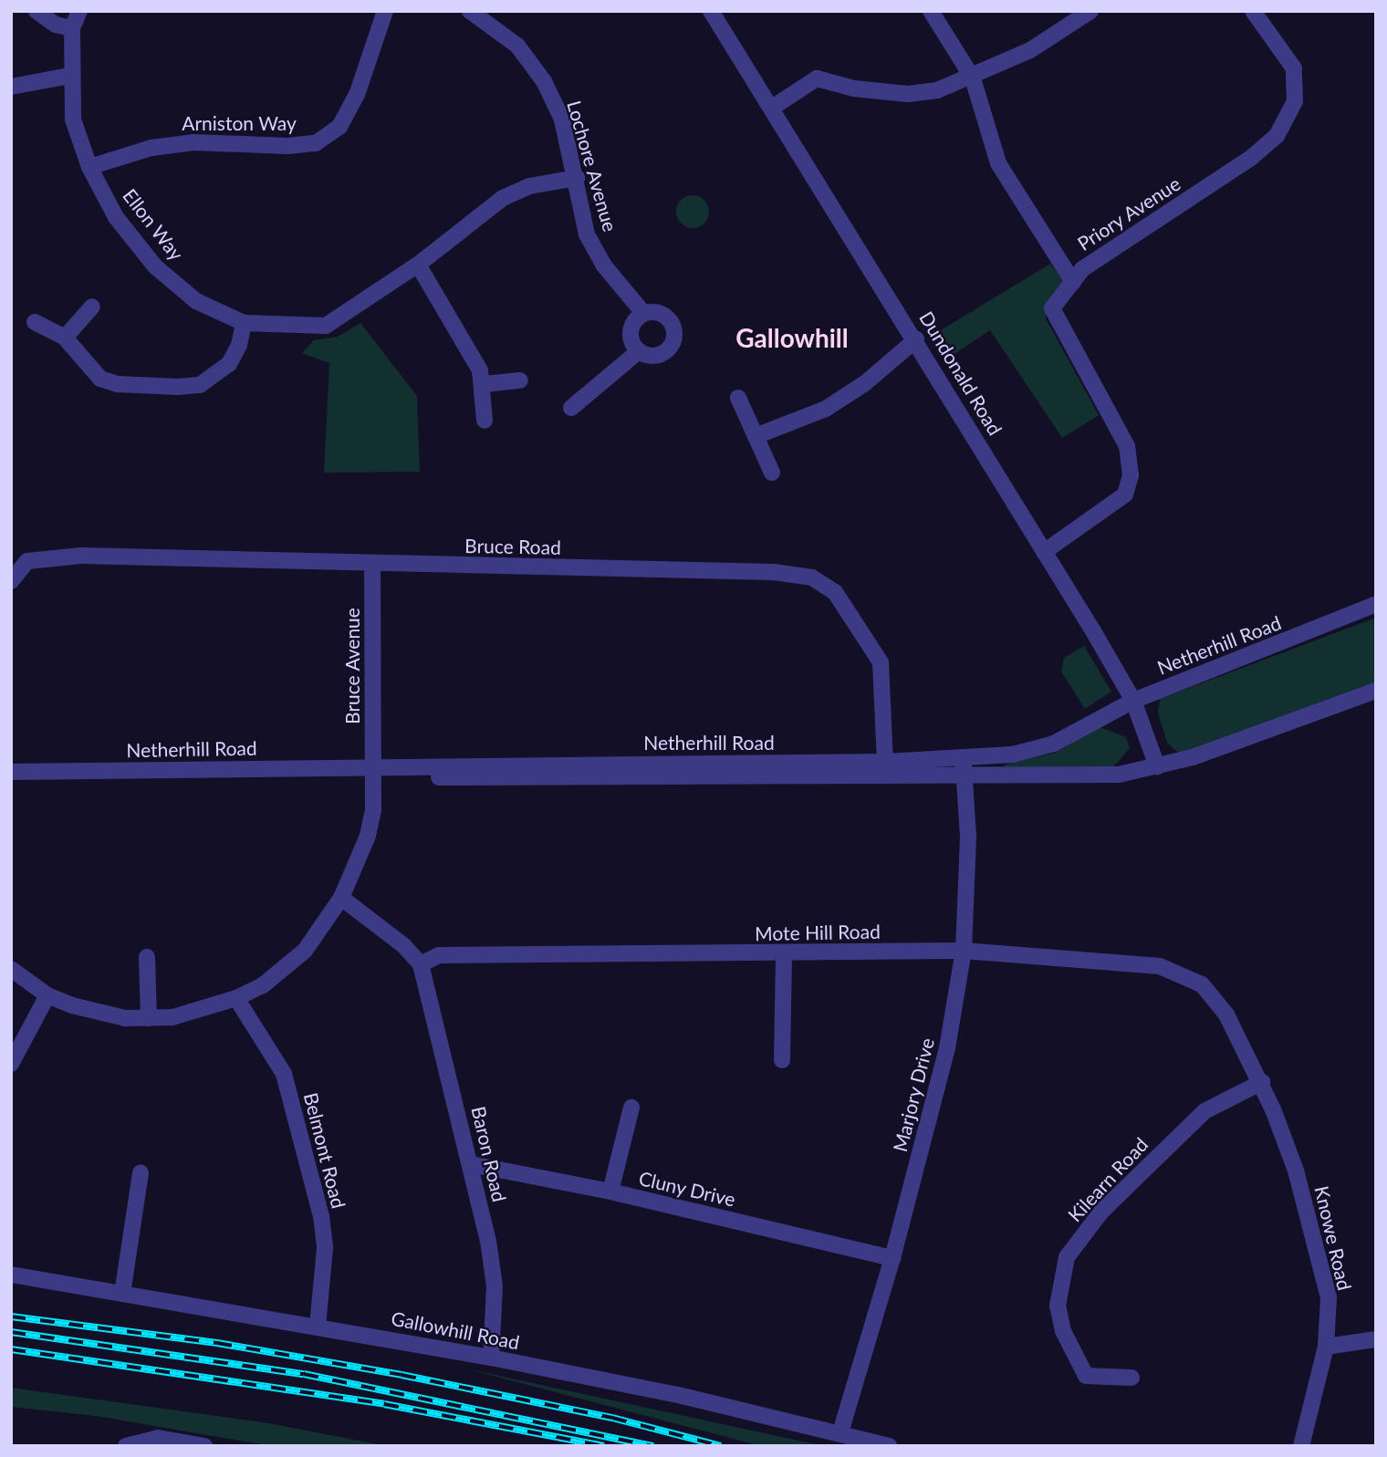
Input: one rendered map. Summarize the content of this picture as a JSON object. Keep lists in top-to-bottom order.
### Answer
{
  "streets": {
    "street": [
      "Arniston Way",
      "Lochore Avenue",
      "Priory Avenue",
      "Ellon Way",
      "Dundonald Road",
      "Bruce Road",
      "Netherhill Road",
      "Bruce Avenue",
      "Mote Hill Road",
      "Marjory Drive",
      "Belmont Road",
      "Baron Road",
      "Kilearn Road",
      "Cluny Drive",
      "Knowe Road",
      "Gallowhill Road"
    ]
  },
  "crossings": [
    ["Arniston Way", "Ellon Way"],
    ["Lochore Avenue", "Ellon Way"],
    ["Priory Avenue", "Dundonald Road"],
    ["Dundonald Road", "Netherhill Road"],
    ["Bruce Road", "Netherhill Road"],
    ["Bruce Road", "Bruce Avenue"],
    ["Netherhill Road", "Bruce Avenue"],
    ["Netherhill Road", "Marjory Drive"],
    ["Bruce Avenue", "Belmont Road"],
    ["Mote Hill Road", "Marjory Drive"],
    ["Mote Hill Road", "Baron Road"],
    ["Mote Hill Road", "Kilearn Road"],
    ["Mote Hill Road", "Knowe Road"],
    ["Marjory Drive", "Cluny Drive"],
    ["Marjory Drive", "Gallowhill Road"],
    ["Belmont Road", "Gallowhill Road"],
    ["Baron Road", "Cluny Drive"],
    ["Baron Road", "Gallowhill Road"],
    ["Kilearn Road", "Knowe Road"]
  ],
  "districts": ["Gallowhill"]
}
